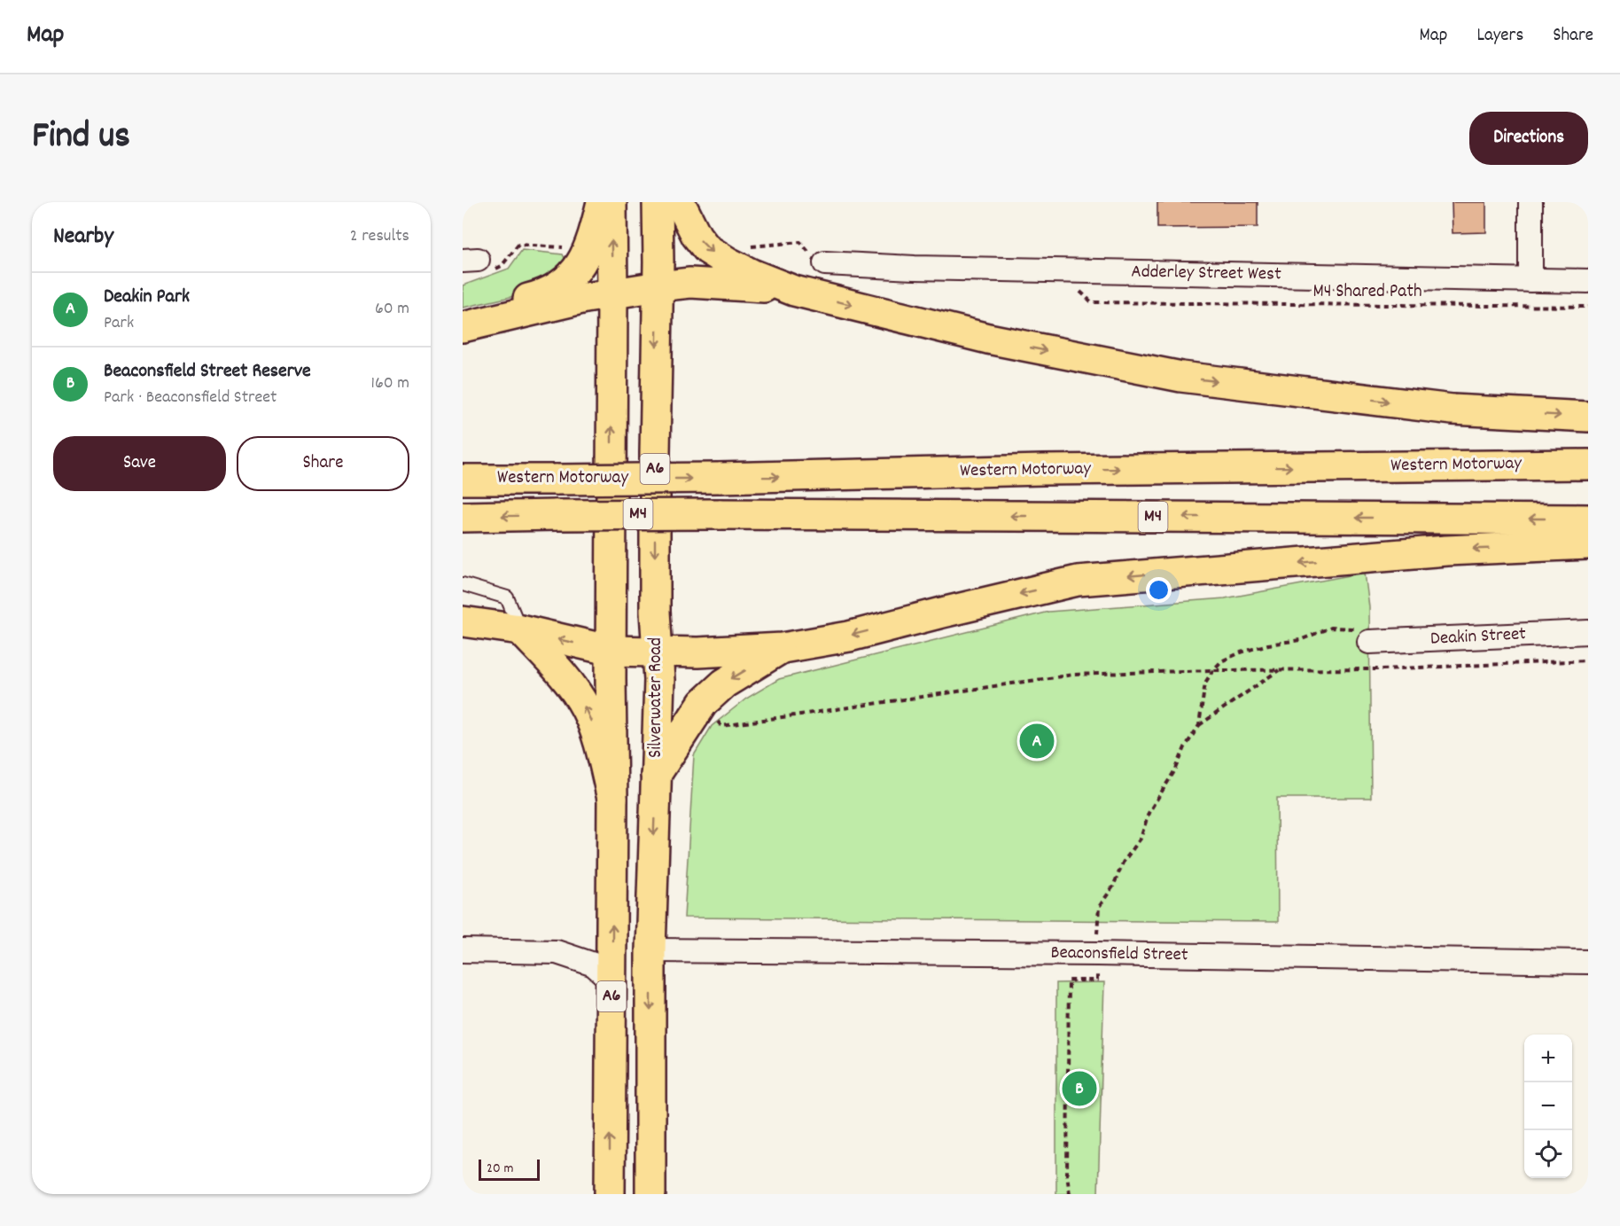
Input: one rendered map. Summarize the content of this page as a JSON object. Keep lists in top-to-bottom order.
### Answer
{
  "streets": {
    "highway": [
      "Western Motorway",
      "A6",
      "M4",
      "Silverwater Road"
    ],
    "street": ["Adderley Street West", "Deakin Street", "Beaconsfield Street"],
    "path": ["M4 Shared Path"]
  },
  "crossings": [
    ["Silverwater Road", "Beaconsfield Street"]
  ],
  "scale_bar": "20 m",
  "page": {
    "header": "Map",
    "nav": ["Map", "Layers", "Share"],
    "title": "Find us",
    "buttons": [
      "Directions",
      ["Save", "Share"]
    ],
    "heading": ["Nearby", "2 results"],
    "list": [
      {
        "mark": "A",
        "name": "Deakin Park",
        "note": "Park",
        "value": "60 m"
      },
      {
        "mark": "B",
        "name": "Beaconsfield Street Reserve",
        "note": "Park · Beaconsfield Street",
        "value": "160 m"
      }
    ],
    "pins": ["A", "B"],
    "map_buttons": ["+", "−"],
    "scale": "20 m"
  }
}
